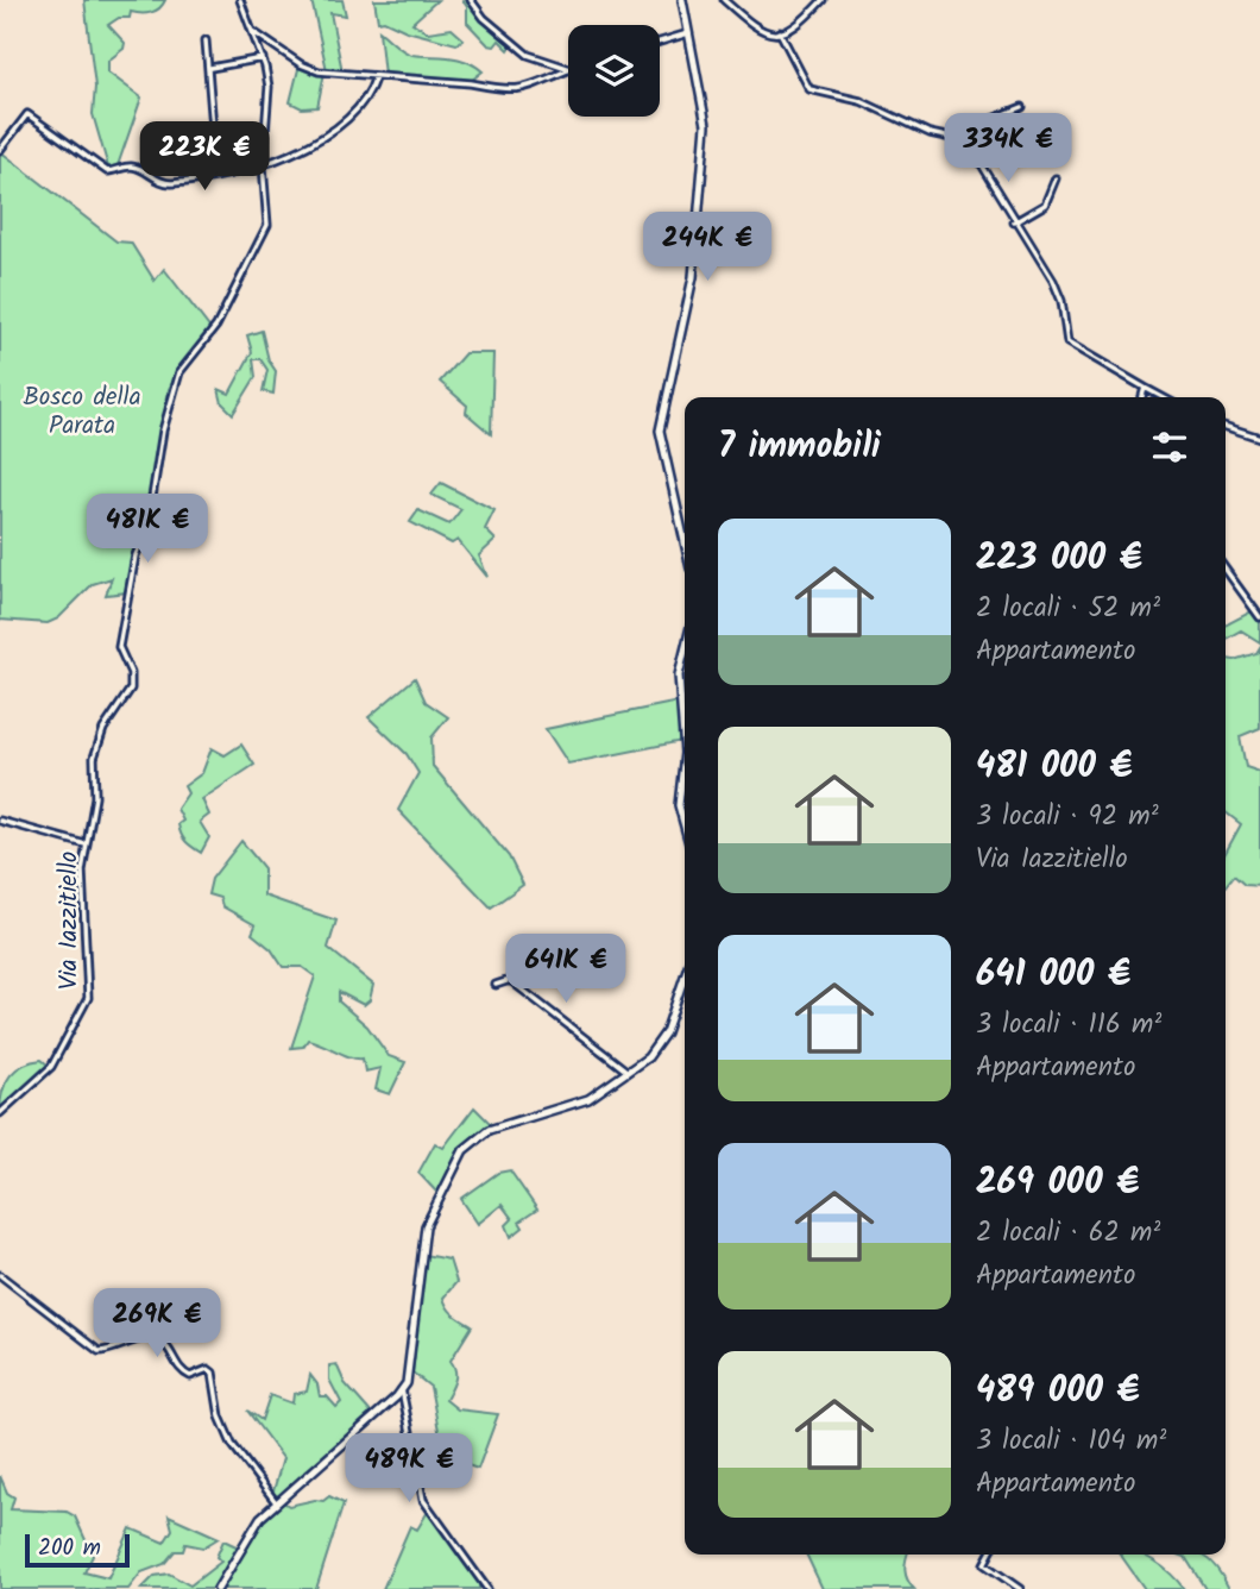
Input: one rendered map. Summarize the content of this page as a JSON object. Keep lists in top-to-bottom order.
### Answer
{
  "streets": {
    "street": ["Via Iazzitiello"]
  },
  "parks": ["Bosco della Parata"],
  "scale_bar": "200 m",
  "page": {
    "price": [
      "334K €",
      "223K €",
      "244K €",
      "481K €",
      "641K €",
      "269K €",
      "489K €"
    ],
    "heading": "7 immobili",
    "list": [
      {
        "name": "223 000 €",
        "note": "2 locali · 52 m² · Appartamento"
      },
      {
        "name": "481 000 €",
        "note": "3 locali · 92 m² · Via Iazzitiello"
      },
      {
        "name": "641 000 €",
        "note": "3 locali · 116 m² · Appartamento"
      },
      {
        "name": "269 000 €",
        "note": "2 locali · 62 m² · Appartamento"
      },
      {
        "name": "489 000 €",
        "note": "3 locali · 104 m² · Appartamento"
      }
    ],
    "scale": "200 m"
  }
}
